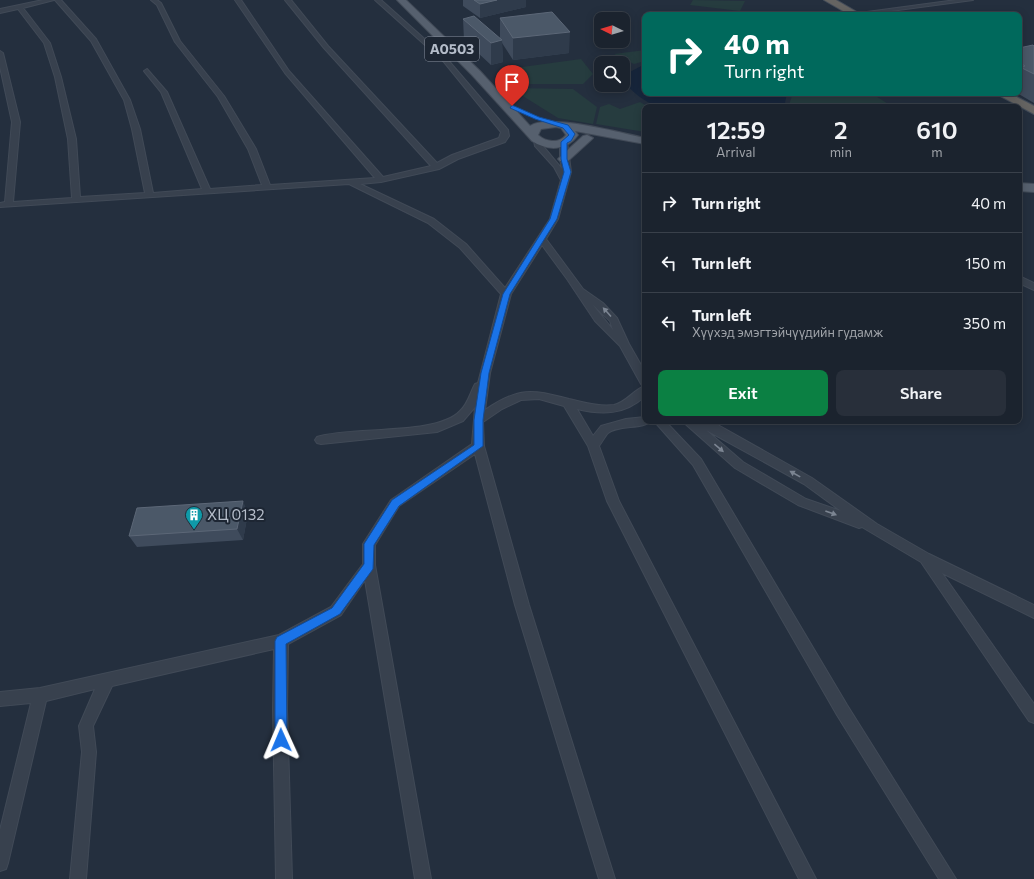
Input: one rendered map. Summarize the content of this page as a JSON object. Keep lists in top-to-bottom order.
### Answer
{
  "streets": {
    "main road": ["A0503"]
  },
  "places": {
    "building": ["ХЦ 0132"]
  },
  "north": "left",
  "page": {
    "turn": ["40 m", "Turn right"],
    "eta": [
      "12:59",
      "Arrival",
      "2",
      "min",
      "610",
      "m"
    ],
    "list": [
      {
        "name": "Turn right",
        "value": "40 m"
      },
      {
        "name": "Turn left",
        "value": "150 m"
      },
      {
        "name": "Turn left",
        "note": "Хүүхэд эмэгтэйчүүдийн гудамж",
        "value": "350 m"
      }
    ],
    "buttons": ["Exit", "Share"]
  }
}
